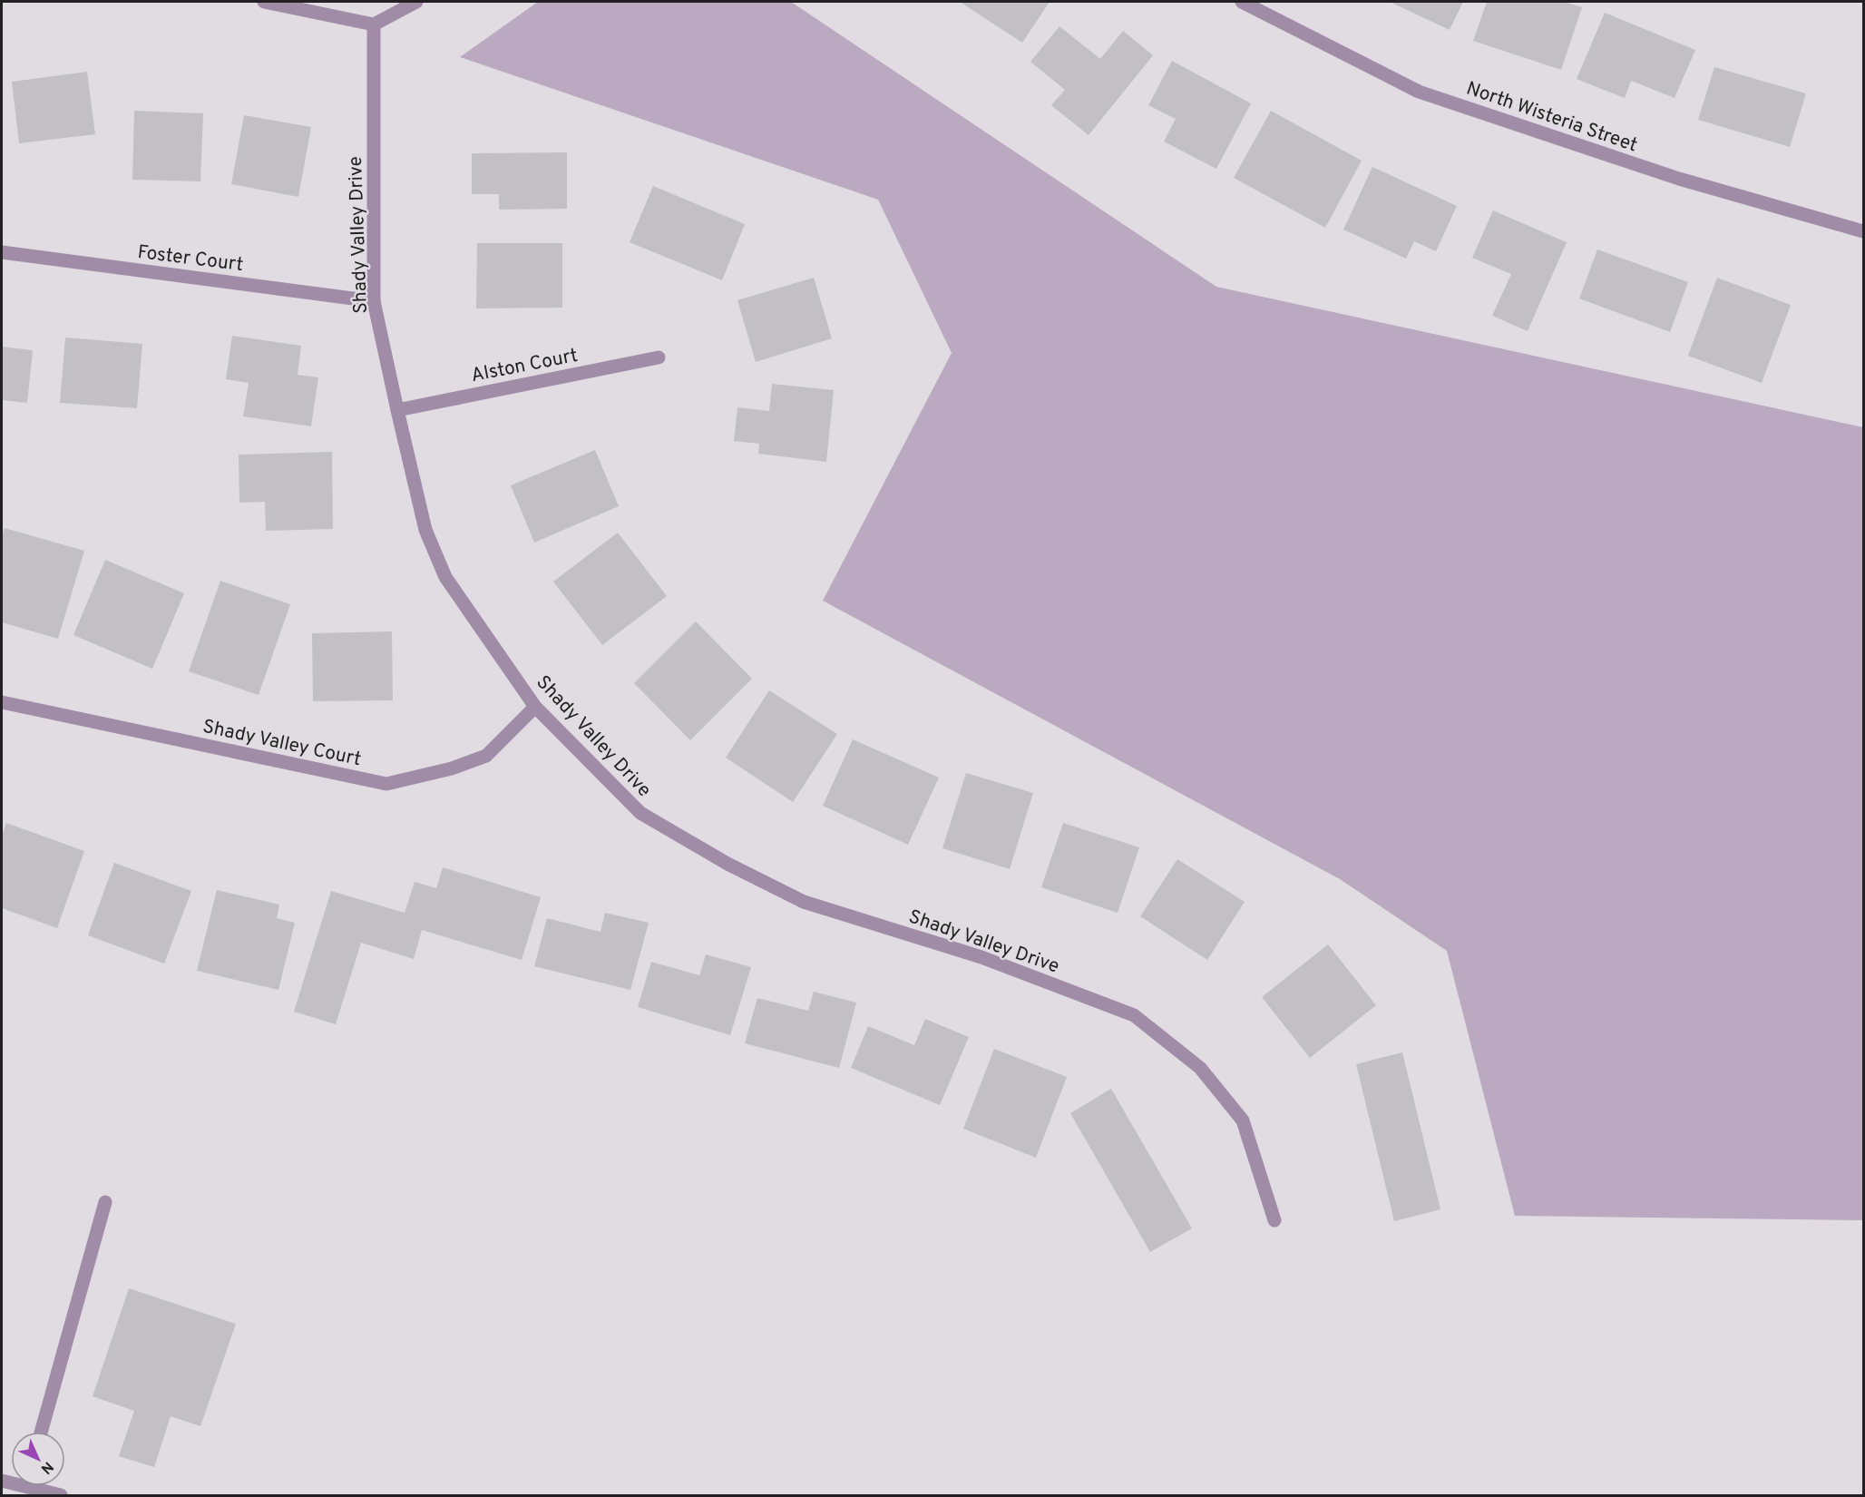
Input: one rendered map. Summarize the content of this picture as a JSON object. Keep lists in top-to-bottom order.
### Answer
{
  "streets": {
    "street": [
      "North Wisteria Street",
      "Shady Valley Drive",
      "Foster Court",
      "Alston Court",
      "Shady Valley Court"
    ]
  },
  "crossings": [
    ["Shady Valley Drive", "Foster Court"],
    ["Shady Valley Drive", "Alston Court"],
    ["Shady Valley Drive", "Shady Valley Court"]
  ],
  "north": "bottom right"
}
